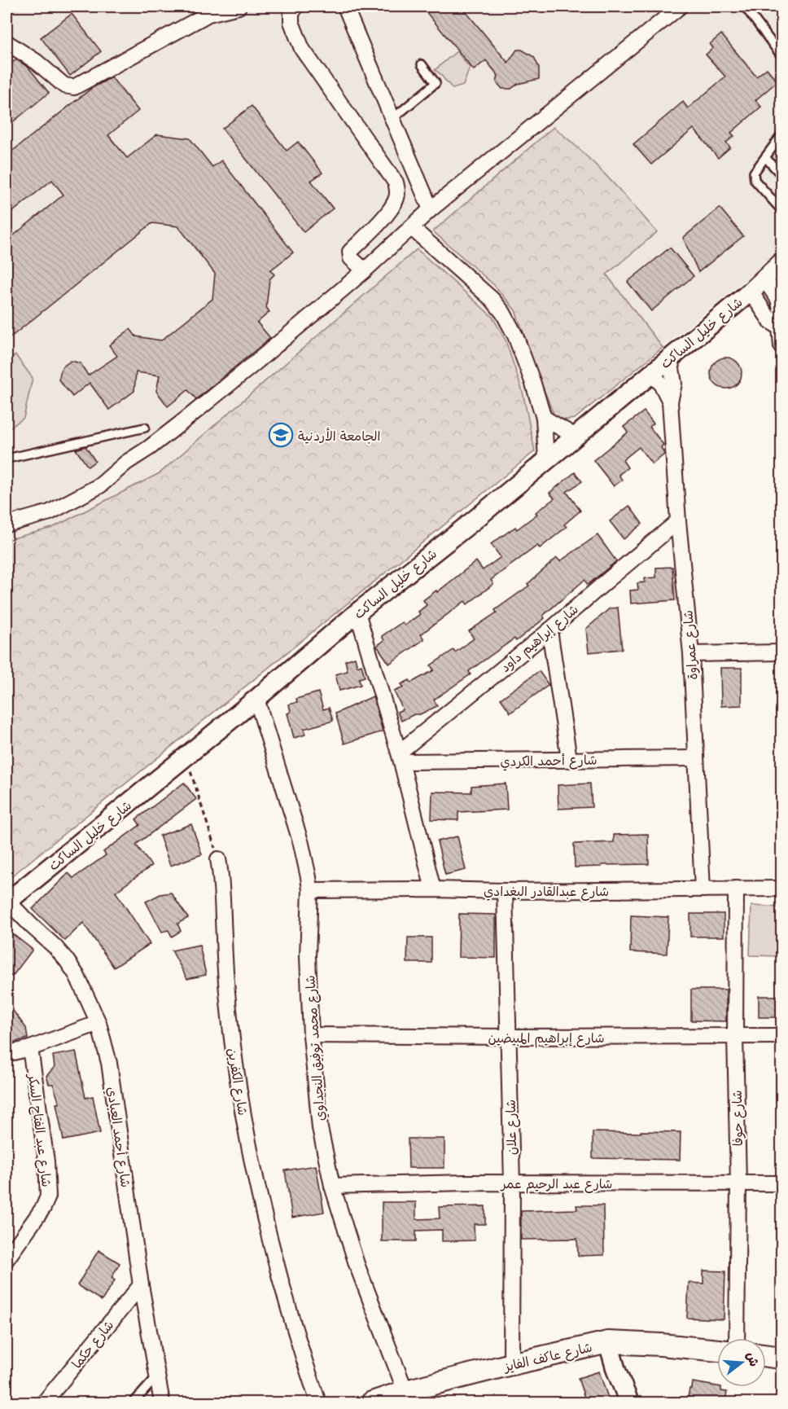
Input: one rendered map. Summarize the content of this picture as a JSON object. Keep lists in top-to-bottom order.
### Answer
{
  "streets": {
    "main road": ["شارع عاكف الفايز"],
    "street": [
      "شارع خليل الساكت",
      "شارع إبراهيم داود",
      "شارع عمراوة",
      "شارع أحمد الكردي",
      "شارع عبدالقادر البغدادي",
      "شارع إبراهيم المبيضين",
      "شارع محمد توفيق النجداوي",
      "شارع الكفرين",
      "شارع حوفا",
      "شارع علان",
      "شارع عبد الفتاح السكر",
      "شارع أحمد العبادي",
      "شارع عبد الرحيم عمر",
      "شارع حكما"
    ]
  },
  "crossings": [
    ["شارع خليل الساكت", "شارع عمراوة"],
    ["شارع خليل الساكت", "شارع محمد توفيق النجداوي"],
    ["شارع خليل الساكت", "شارع أحمد العبادي"],
    ["شارع إبراهيم داود", "شارع عمراوة"],
    ["شارع إبراهيم داود", "شارع أحمد الكردي"],
    ["شارع عمراوة", "شارع أحمد الكردي"],
    ["شارع عمراوة", "شارع عبدالقادر البغدادي"],
    ["شارع عبدالقادر البغدادي", "شارع محمد توفيق النجداوي"],
    ["شارع عبدالقادر البغدادي", "شارع حوفا"],
    ["شارع عبدالقادر البغدادي", "شارع علان"],
    ["شارع إبراهيم المبيضين", "شارع محمد توفيق النجداوي"],
    ["شارع إبراهيم المبيضين", "شارع حوفا"],
    ["شارع إبراهيم المبيضين", "شارع علان"],
    ["شارع محمد توفيق النجداوي", "شارع عبد الرحيم عمر"],
    ["شارع محمد توفيق النجداوي", "شارع عاكف الفايز"],
    ["شارع حوفا", "شارع عبد الرحيم عمر"],
    ["شارع علان", "شارع عبد الرحيم عمر"],
    ["شارع علان", "شارع عاكف الفايز"],
    ["شارع أحمد العبادي", "شارع حكما"]
  ],
  "places": {
    "school or university": ["الجامعة الأردنية"]
  },
  "north": "right"
}
